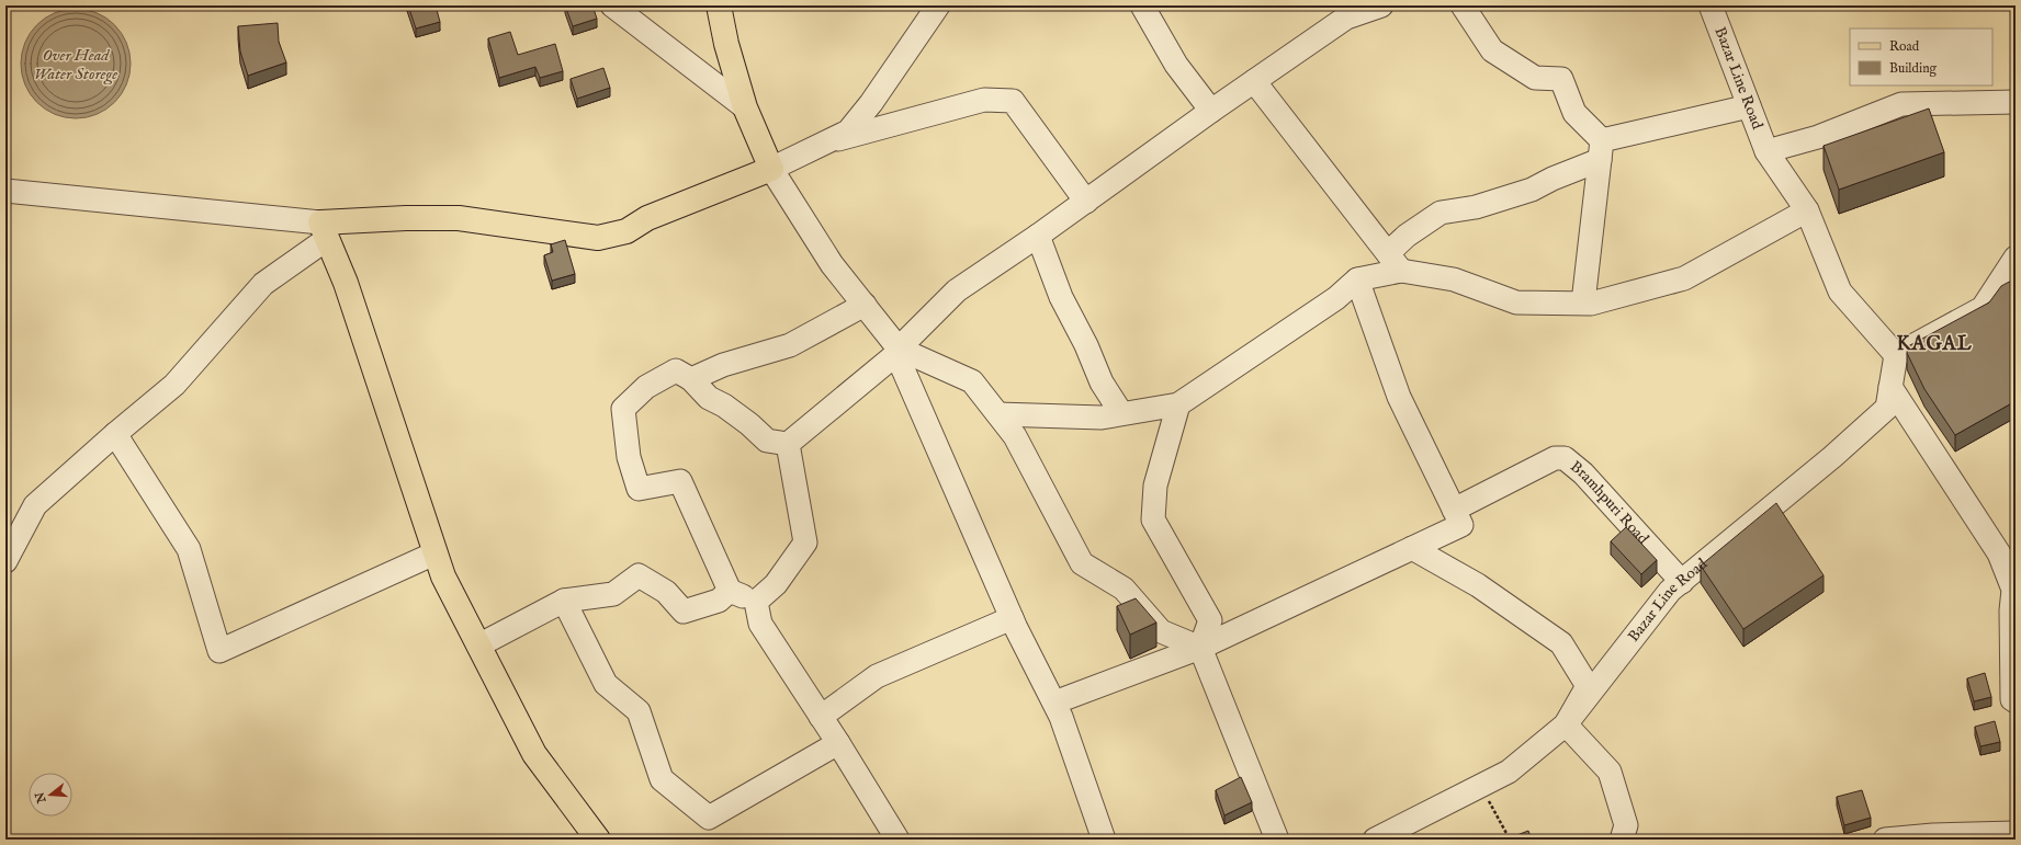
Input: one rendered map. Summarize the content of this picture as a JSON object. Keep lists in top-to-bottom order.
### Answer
{
  "streets": {
    "street": ["Bazar Line Road", "Bramhpuri Road"]
  },
  "crossings": [
    ["Bazar Line Road", "Bramhpuri Road"]
  ],
  "districts": ["KAGAL"],
  "water": ["Over Head Water Storege"],
  "legend": ["Road", "Building"],
  "north": "left"
}
